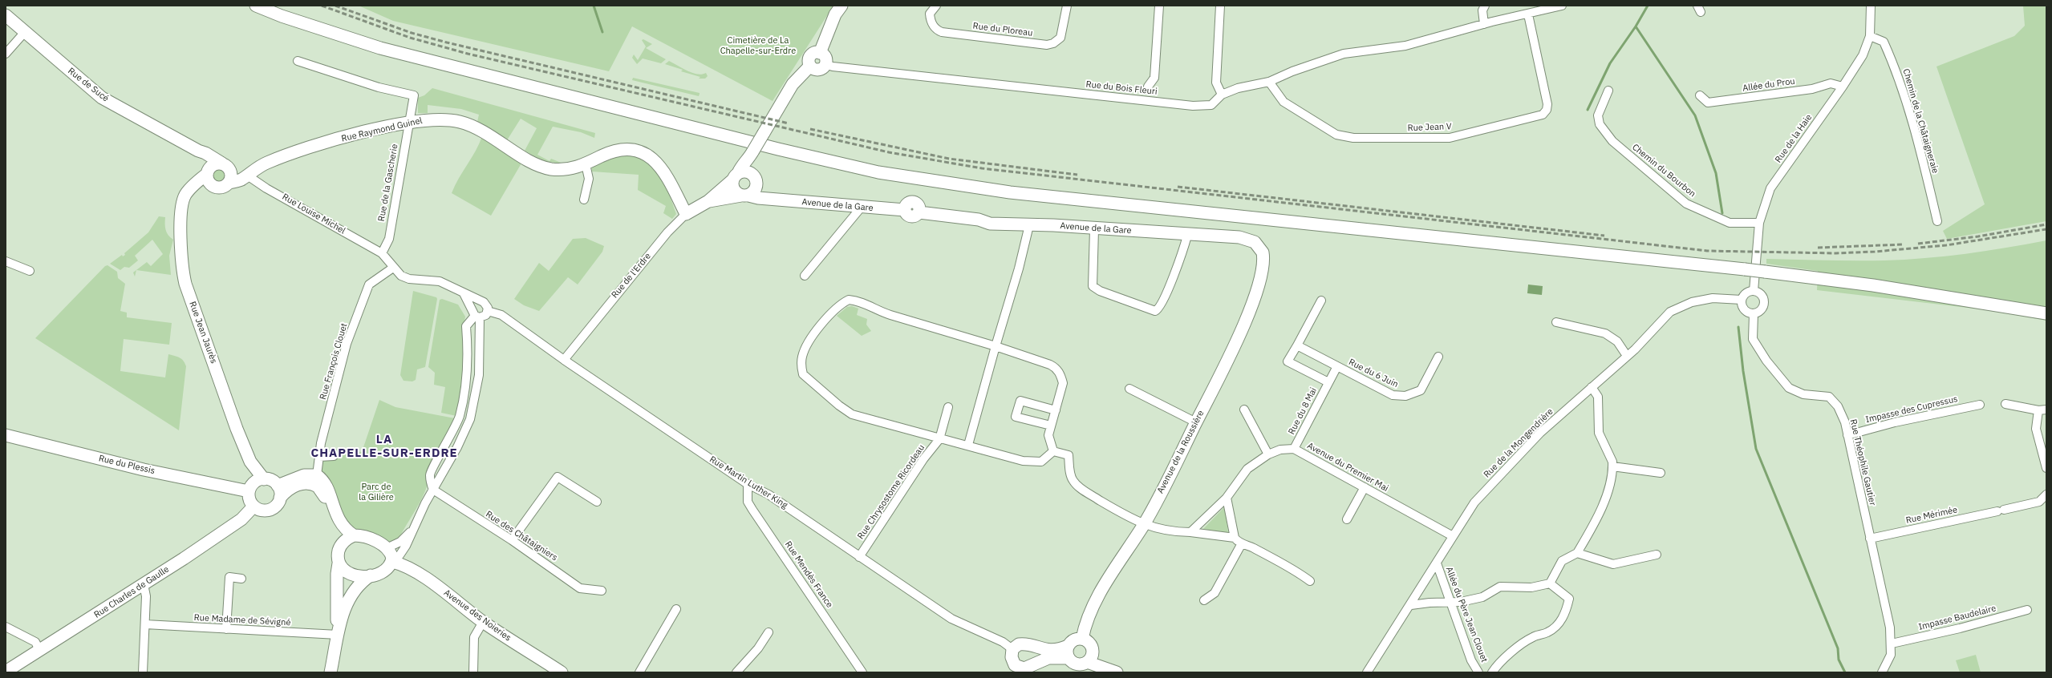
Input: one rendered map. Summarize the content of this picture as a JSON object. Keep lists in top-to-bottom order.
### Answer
{
  "streets": {
    "street": [
      "Rue du Ploreau",
      "Rue de Sucé",
      "Allée du Prou",
      "Rue du Bois Fleuri",
      "Chemin de la Châtaigneraie",
      "Rue Jean V",
      "Rue Raymond Guinel",
      "Rue de la Haie",
      "Chemin du Bourbon",
      "Rue de la Gascherie",
      "Avenue de la Gare",
      "Rue Louise Michel",
      "Rue de l'Erdre",
      "Rue Jean Jaurès",
      "Rue François Clouet",
      "Rue du 6 Juin",
      "Impasse des Cupressus",
      "Rue du 8 Mai",
      "Rue de la Mongendrière",
      "Avenue de la Roussière",
      "Rue Théophile Gautier",
      "Rue du Plessis",
      "Avenue du Premier Mai",
      "Rue Martin Luther King",
      "Rue Chrysostome Ricordeau",
      "Rue Mérimée",
      "Rue des Châtaigniers",
      "Rue Mendès France",
      "Rue Charles de Gaulle",
      "Allée du Père Jean Clouet",
      "Avenue des Noieries",
      "Impasse Baudelaire",
      "Rue Madame de Sévigné"
    ]
  },
  "crossings": [
    ["Rue de Sucé", "Rue Louise Michel"],
    ["Allée du Prou", "Rue de la Haie"],
    ["Rue du Bois Fleuri", "Rue Jean V"],
    ["Rue du Bois Fleuri", "Rue de l'Erdre"],
    ["Chemin de la Châtaigneraie", "Rue de la Haie"],
    ["Rue Raymond Guinel", "Rue de la Gascherie"],
    ["Rue Raymond Guinel", "Rue Louise Michel"],
    ["Rue Raymond Guinel", "Rue de l'Erdre"],
    ["Rue de la Haie", "Chemin du Bourbon"],
    ["Rue de la Haie", "Rue de la Mongendrière"],
    ["Rue de la Haie", "Rue Théophile Gautier"],
    ["Rue de la Gascherie", "Rue Louise Michel"],
    ["Avenue de la Gare", "Rue de l'Erdre"],
    ["Avenue de la Gare", "Avenue de la Roussière"],
    ["Rue de l'Erdre", "Rue Martin Luther King"],
    ["Rue Jean Jaurès", "Rue du Plessis"],
    ["Rue Jean Jaurès", "Rue Charles de Gaulle"],
    ["Rue du 6 Juin", "Rue du 8 Mai"],
    ["Impasse des Cupressus", "Rue Théophile Gautier"],
    ["Rue du 8 Mai", "Avenue du Premier Mai"],
    ["Rue de la Mongendrière", "Rue Théophile Gautier"],
    ["Rue de la Mongendrière", "Avenue du Premier Mai"],
    ["Rue de la Mongendrière", "Allée du Père Jean Clouet"],
    ["Rue Théophile Gautier", "Rue Mérimée"],
    ["Rue Théophile Gautier", "Impasse Baudelaire"],
    ["Rue du Plessis", "Rue Charles de Gaulle"],
    ["Rue Martin Luther King", "Rue Chrysostome Ricordeau"],
    ["Rue Martin Luther King", "Rue Mendès France"]
  ],
  "districts": ["LA CHAPELLE-SUR-ERDRE"],
  "parks": ["Cimetière de La Chapelle-sur-Erdre", "Parc de la Gilière"]
}
